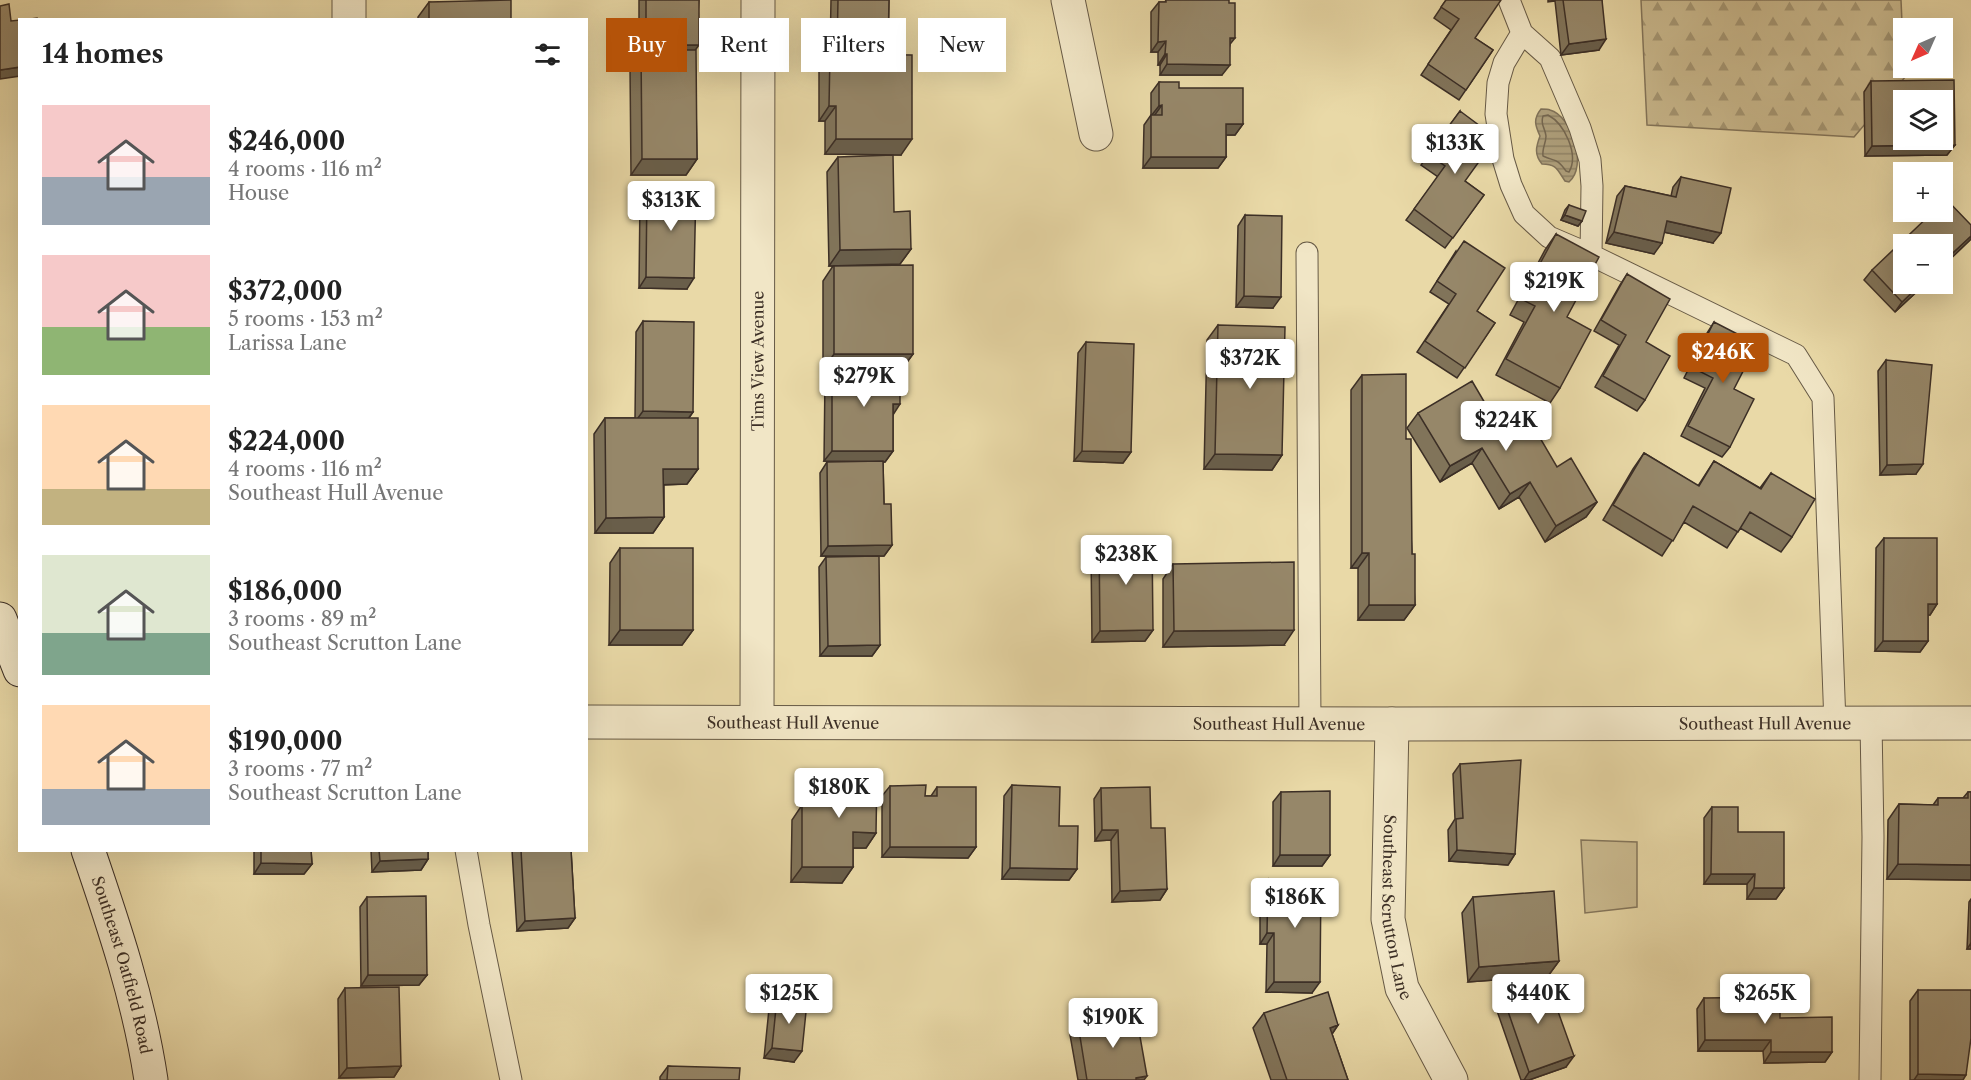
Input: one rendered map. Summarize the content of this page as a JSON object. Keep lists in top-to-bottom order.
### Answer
{
  "streets": {
    "street": [
      "Tims View Avenue",
      "Southeast Hull Avenue",
      "Southeast Scrutton Lane",
      "Southeast Oatfield Road"
    ]
  },
  "crossings": [
    ["Tims View Avenue", "Southeast Hull Avenue"],
    ["Southeast Hull Avenue", "Southeast Scrutton Lane"]
  ],
  "north": "bottom left",
  "page": {
    "map_buttons": ["+", "−"],
    "chip": [
      "Buy",
      "Rent",
      "Filters",
      "New"
    ],
    "heading": "14 homes",
    "list": [
      {
        "name": "$246,000",
        "note": "4 rooms · 116 m² · House"
      },
      {
        "name": "$372,000",
        "note": "5 rooms · 153 m² · Larissa Lane"
      },
      {
        "name": "$224,000",
        "note": "4 rooms · 116 m² · Southeast Hull Avenue"
      },
      {
        "name": "$186,000",
        "note": "3 rooms · 89 m² · Southeast Scrutton Lane"
      },
      {
        "name": "$190,000",
        "note": "3 rooms · 77 m² · Southeast Scrutton Lane"
      }
    ],
    "price": [
      "$133K",
      "$313K",
      "$219K",
      "$246K",
      "$372K",
      "$279K",
      "$224K",
      "$238K",
      "$180K",
      "$186K",
      "$125K",
      "$440K",
      "$265K",
      "$190K"
    ]
  }
}
